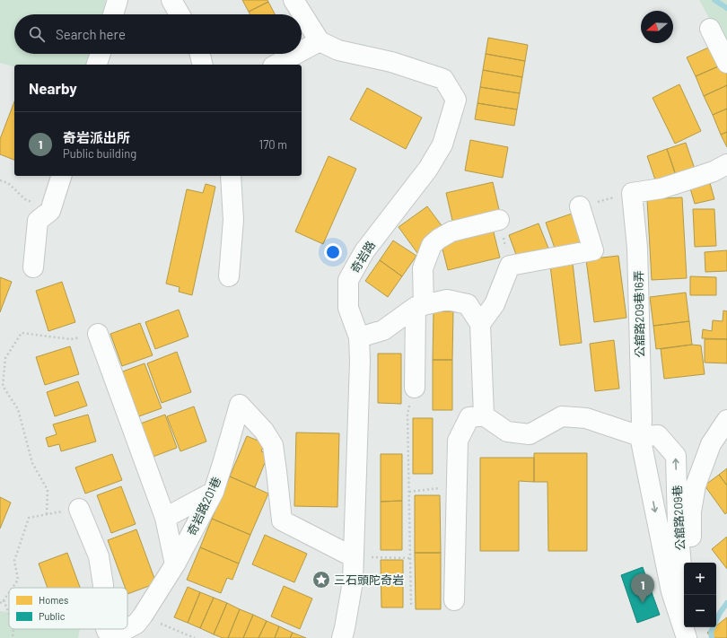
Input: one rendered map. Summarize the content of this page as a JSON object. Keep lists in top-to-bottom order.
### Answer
{
  "streets": {
    "street": [
      "奇岩路",
      "公舘路209巷16弄",
      "奇岩路201巷",
      "公舘路209巷"
    ]
  },
  "crossings": [
    ["奇岩路", "奇岩路201巷"],
    ["公舘路209巷16弄", "公舘路209巷"]
  ],
  "places": {
    "place": ["三石頭陀奇岩"]
  },
  "legend": ["Homes", "Public"],
  "north": "left",
  "page": {
    "search": "Search here",
    "heading": "Nearby",
    "list": [
      {
        "mark": "1",
        "name": "奇岩派出所",
        "note": "Public building",
        "value": "170 m"
      }
    ],
    "map_buttons": ["+", "−"],
    "pins": "1"
  }
}
